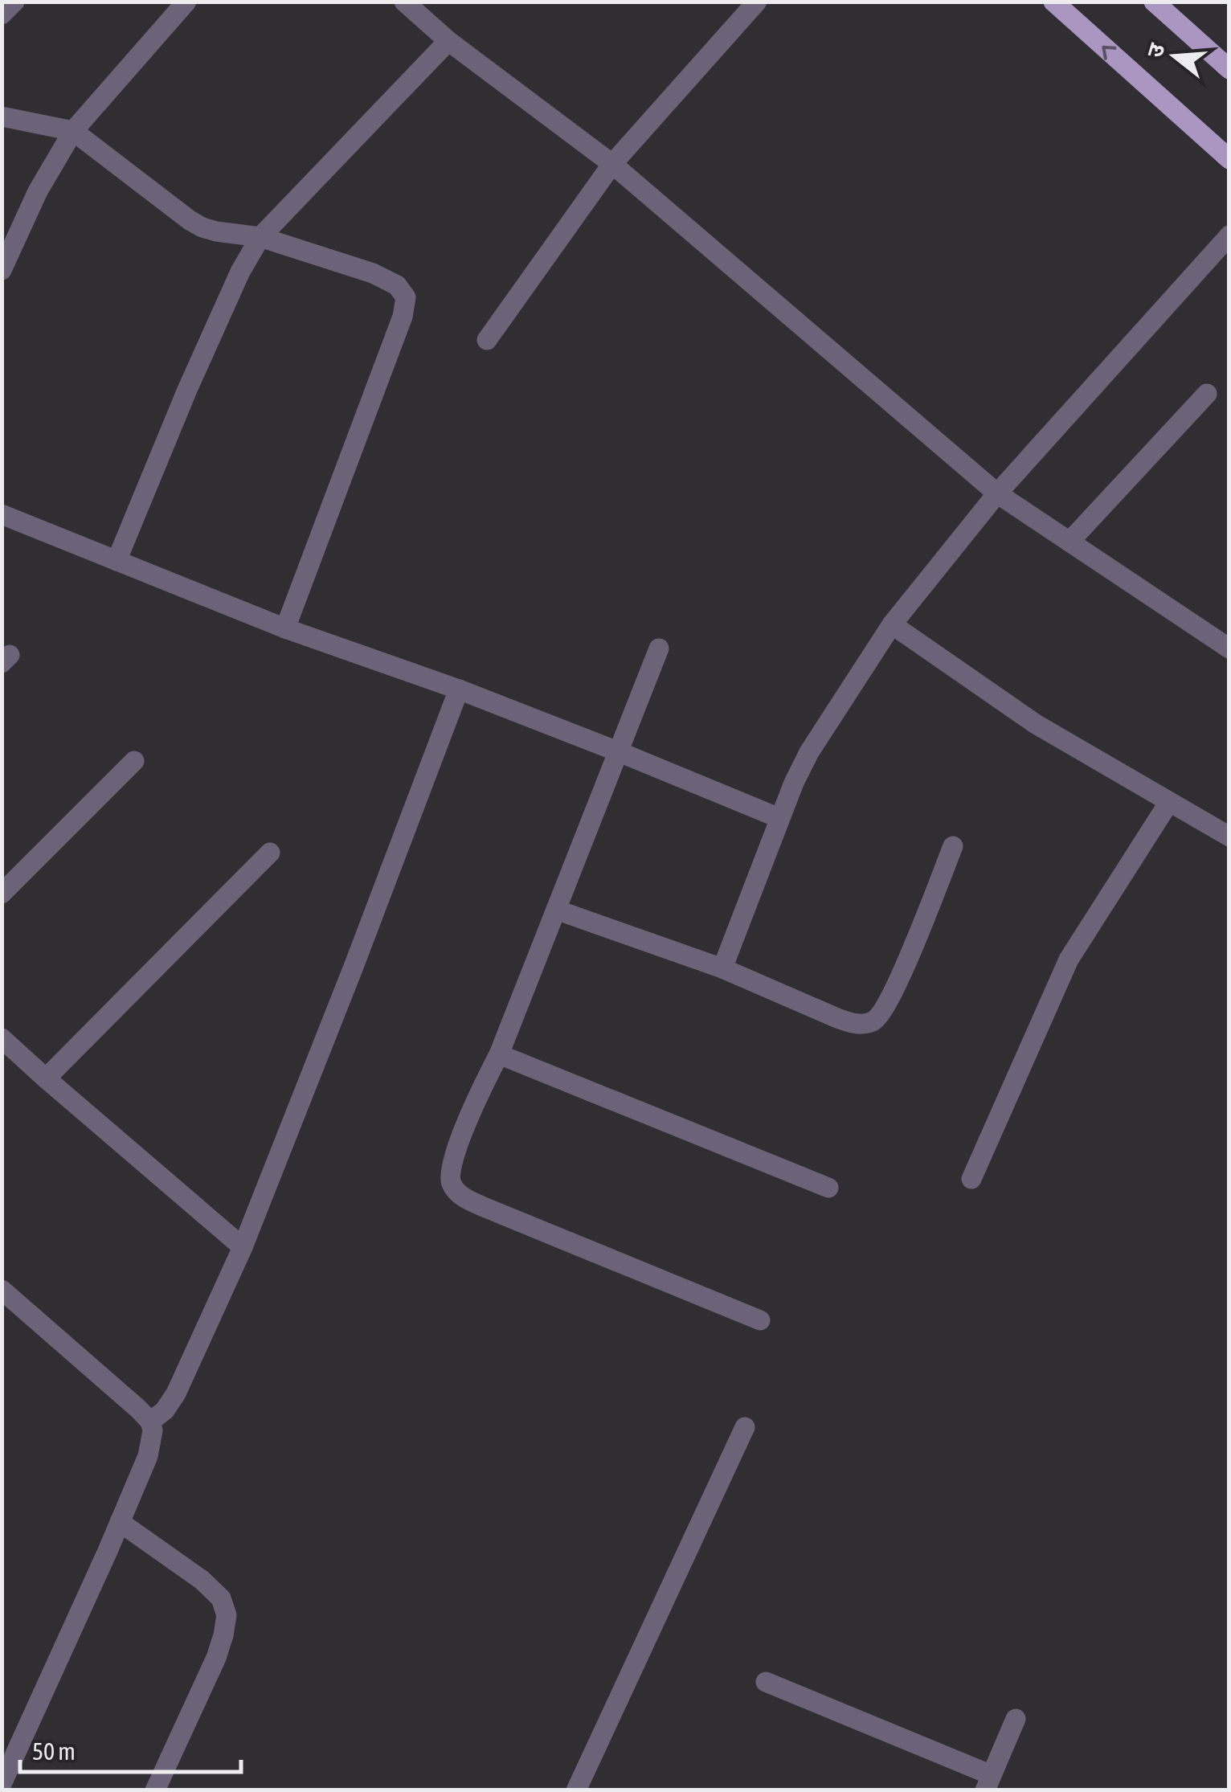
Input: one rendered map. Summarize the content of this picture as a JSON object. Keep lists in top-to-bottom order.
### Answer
{
  "scale_bar": "50 m",
  "north": "left"
}
